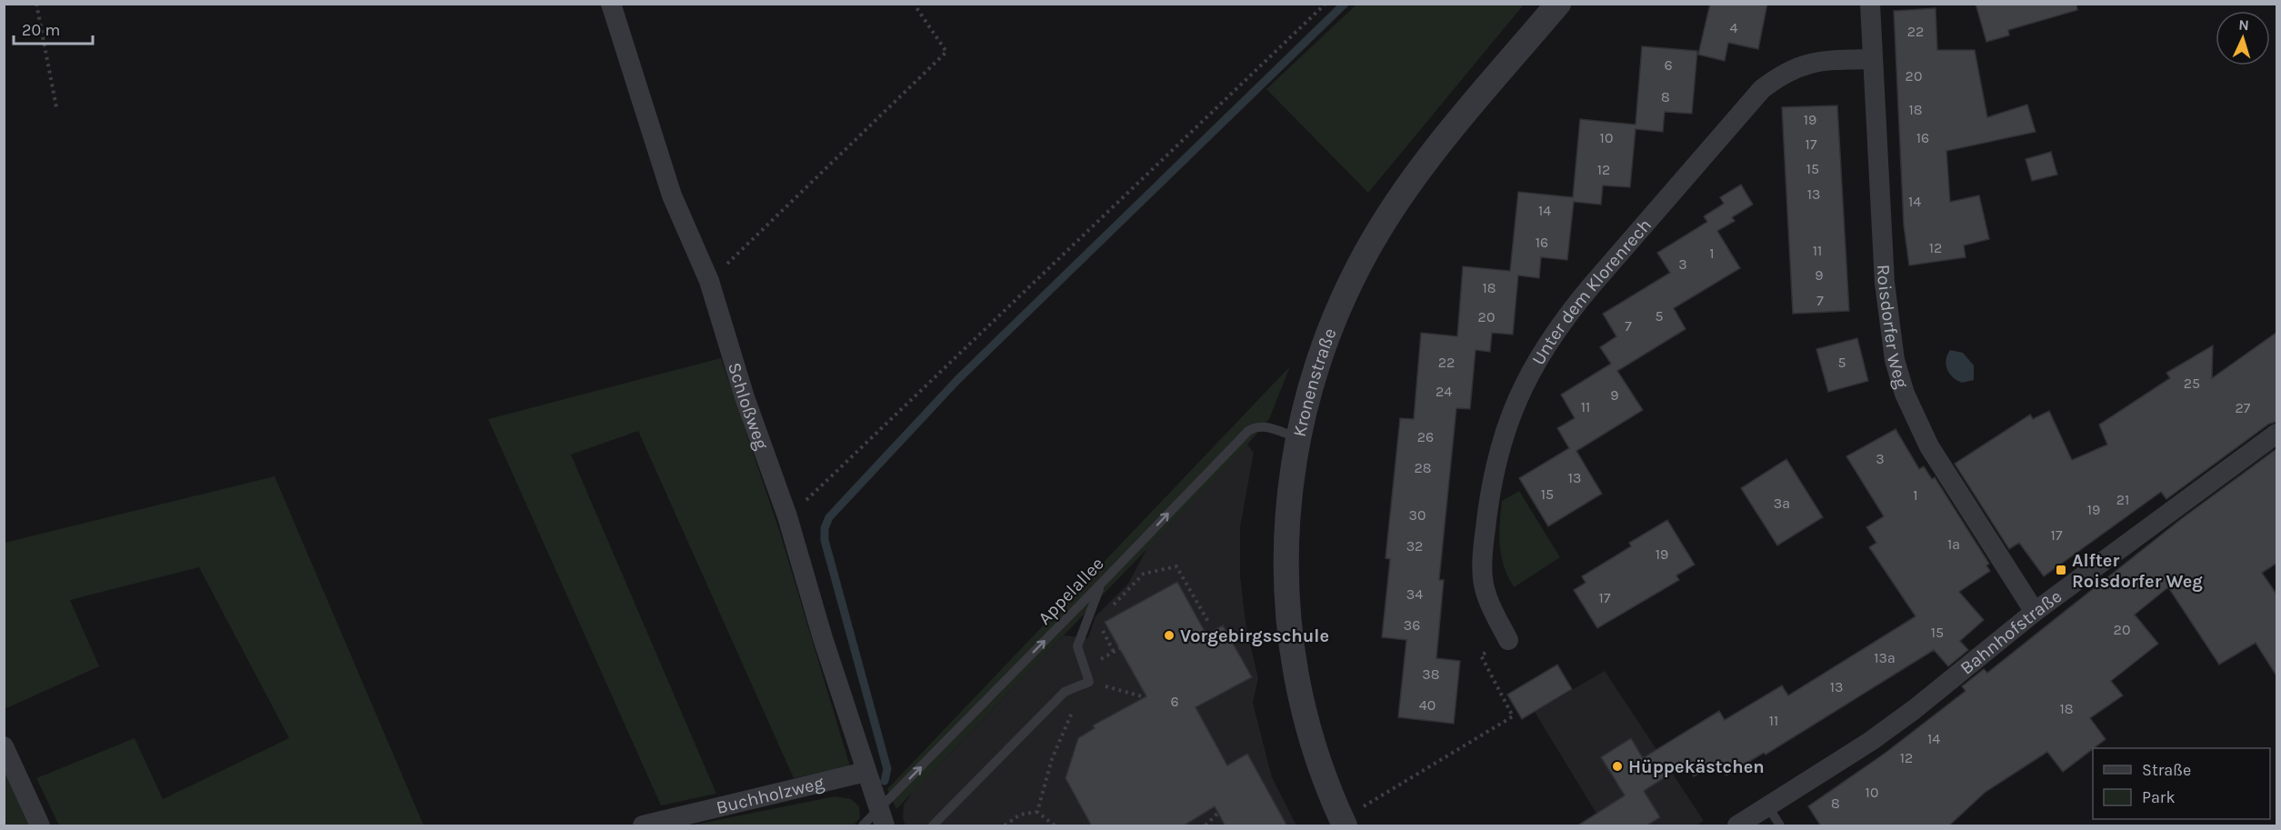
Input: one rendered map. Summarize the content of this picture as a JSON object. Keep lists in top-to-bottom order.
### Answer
{
  "streets": {
    "street": [
      "Unter dem Klorenrech",
      "Roisdorfer Weg",
      "Kronenstraße",
      "Schloßweg",
      "Bahnhofstraße",
      "Buchholzweg"
    ],
    "lane": ["Appelallee"]
  },
  "crossings": [
    ["Unter dem Klorenrech", "Roisdorfer Weg"],
    ["Roisdorfer Weg", "Bahnhofstraße"],
    ["Kronenstraße", "Appelallee"],
    ["Schloßweg", "Appelallee"],
    ["Schloßweg", "Buchholzweg"]
  ],
  "places": {
    "transit": ["Alfter Roisdorfer Weg"],
    "other": ["Vorgebirgsschule", "Hüppekästchen"]
  },
  "house_numbers": [
    "4",
    "22",
    "6",
    "20",
    "8",
    "18",
    "19",
    "10",
    "16",
    "17",
    "15",
    "12",
    "13",
    "14",
    "14",
    "16",
    "12",
    "11",
    "1",
    "3",
    "9",
    "18",
    "7",
    "5",
    "20",
    "7",
    "22",
    "5",
    "25",
    "24",
    "9",
    "11",
    "27",
    "26",
    "3",
    "28",
    "13",
    "15",
    "1",
    "21",
    "3a",
    "19",
    "30",
    "17",
    "1a",
    "32",
    "19",
    "34",
    "17",
    "36",
    "20",
    "15",
    "13a",
    "38",
    "13",
    "6",
    "40",
    "18",
    "11",
    "14",
    "12",
    "10",
    "8"
  ],
  "legend": ["Straße", "Park"],
  "scale_bar": "20 m",
  "north": "top"
}
